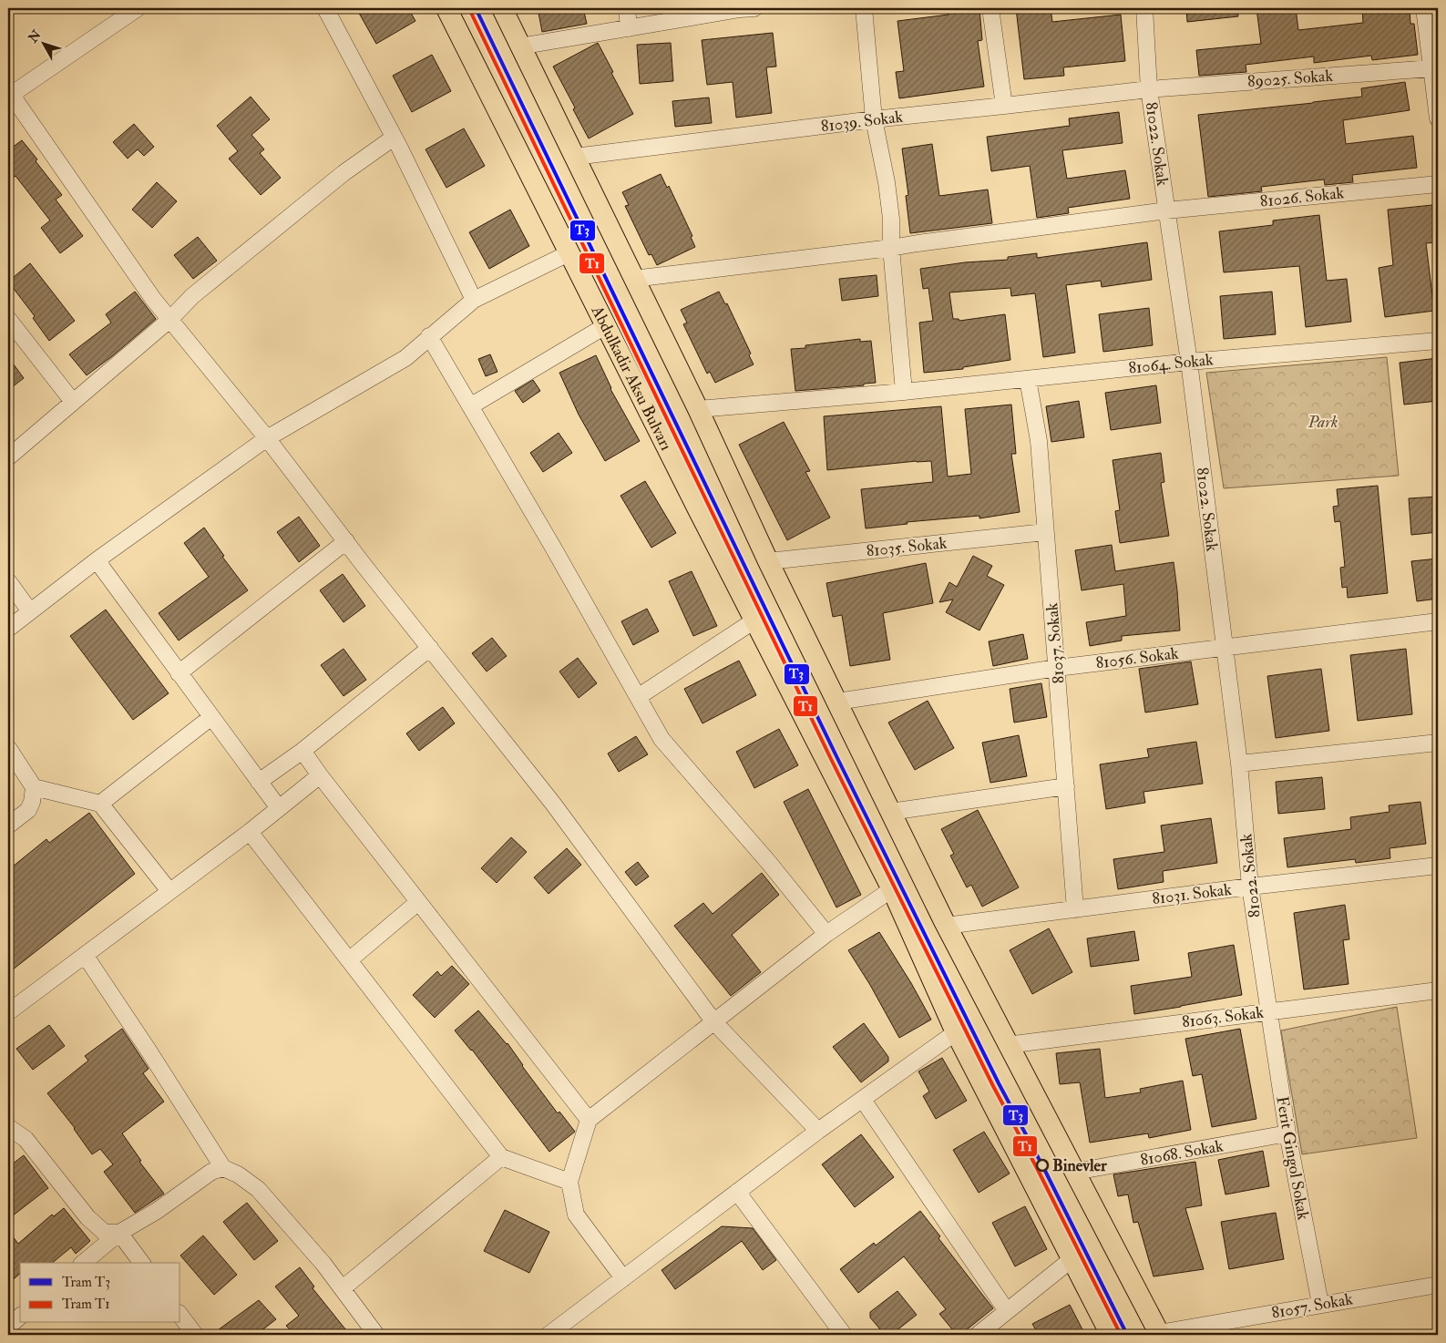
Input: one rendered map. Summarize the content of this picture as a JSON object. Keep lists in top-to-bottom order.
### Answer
{
  "streets": {
    "main road": ["Abdulkadir Aksu Bulvarı"],
    "street": [
      "89025. Sokak",
      "81039. Sokak",
      "81022. Sokak",
      "81026. Sokak",
      "81064. Sokak",
      "81035. Sokak",
      "81037. Sokak",
      "81056. Sokak",
      "81031. Sokak",
      "81063. Sokak",
      "81068. Sokak",
      "Ferit Gingol Sokak",
      "81057. Sokak"
    ]
  },
  "crossings": [
    ["89025. Sokak", "81039. Sokak"],
    ["89025. Sokak", "81022. Sokak"],
    ["81039. Sokak", "81022. Sokak"],
    ["81022. Sokak", "81026. Sokak"],
    ["81022. Sokak", "81064. Sokak"],
    ["81022. Sokak", "81056. Sokak"],
    ["81022. Sokak", "81031. Sokak"],
    ["81022. Sokak", "81063. Sokak"],
    ["81022. Sokak", "Ferit Gingol Sokak"],
    ["81064. Sokak", "81037. Sokak"],
    ["81035. Sokak", "81037. Sokak"],
    ["81037. Sokak", "81056. Sokak"],
    ["81037. Sokak", "81031. Sokak"],
    ["81063. Sokak", "Ferit Gingol Sokak"],
    ["81068. Sokak", "Ferit Gingol Sokak"],
    ["Ferit Gingol Sokak", "81057. Sokak"]
  ],
  "parks": ["Park"],
  "places": ["Binevler"],
  "lines": ["tram line T3", "tram line T1"],
  "legend": ["Tram T3", "Tram T1"],
  "north": "top left"
}
